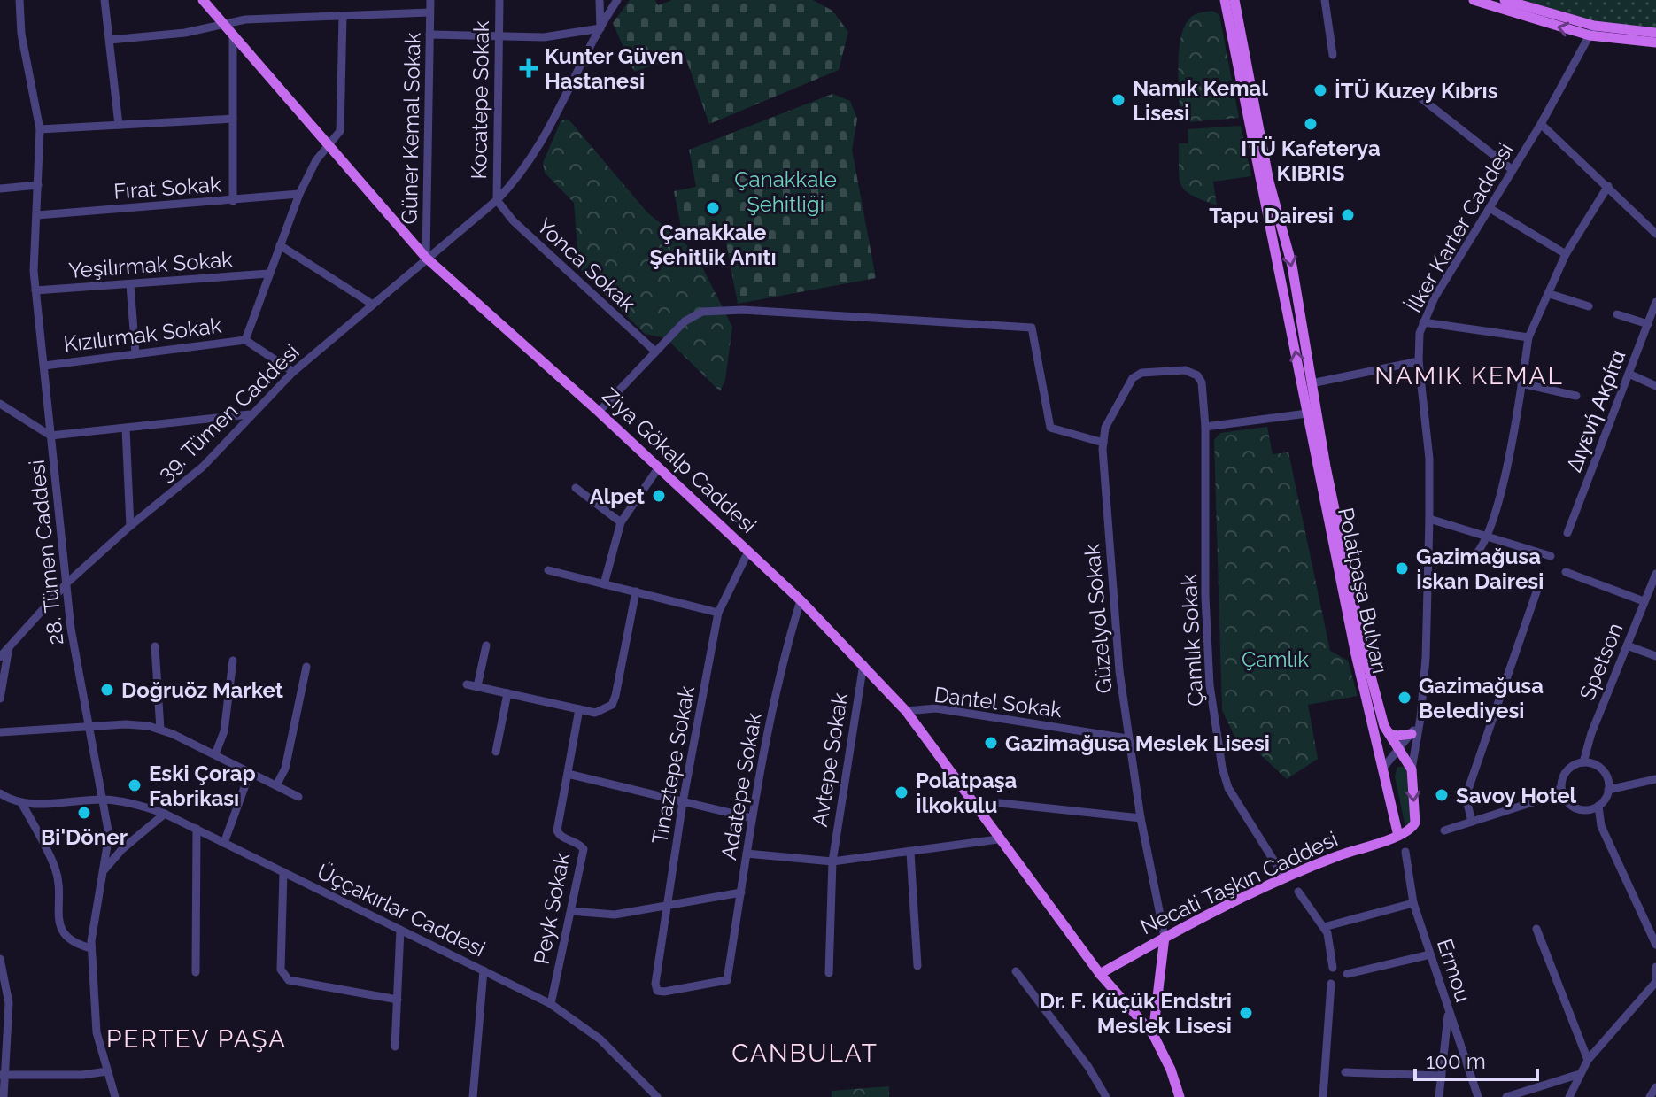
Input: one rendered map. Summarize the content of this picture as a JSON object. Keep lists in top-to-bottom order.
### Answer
{
  "streets": {
    "main road": ["Ziya Gökalp Caddesi", "Polatpaşa Bulvarı", "Necati Taşkın Caddesi"],
    "street": [
      "Kocatepe Sokak",
      "Güner Kemal Sokak",
      "Fırat Sokak",
      "İlker Karter Caddesi",
      "Yeşilırmak Sokak",
      "Yonca Sokak",
      "Kızılırmak Sokak",
      "Διγενή Ακρίτα",
      "39. Tümen Caddesi",
      "28. Tümen Caddesi",
      "Güzelyol Sokak",
      "Çamlık Sokak",
      "Spetson",
      "Dantel Sokak",
      "Avtepe Sokak",
      "Tınaztepe Sokak",
      "Adatepe Sokak",
      "Peyk Sokak",
      "Üççakırlar Caddesi",
      "Ermou"
    ]
  },
  "crossings": [
    ["Kocatepe Sokak", "Yonca Sokak"],
    ["Kocatepe Sokak", "39. Tümen Caddesi"],
    ["Güner Kemal Sokak", "39. Tümen Caddesi"],
    ["Güner Kemal Sokak", "Ziya Gökalp Caddesi"],
    ["Fırat Sokak", "28. Tümen Caddesi"],
    ["İlker Karter Caddesi", "Polatpaşa Bulvarı"],
    ["Yeşilırmak Sokak", "28. Tümen Caddesi"],
    ["Yonca Sokak", "39. Tümen Caddesi"],
    ["Kızılırmak Sokak", "28. Tümen Caddesi"],
    ["39. Tümen Caddesi", "Ziya Gökalp Caddesi"],
    ["39. Tümen Caddesi", "28. Tümen Caddesi"],
    ["Ziya Gökalp Caddesi", "Dantel Sokak"],
    ["Ziya Gökalp Caddesi", "Avtepe Sokak"],
    ["Ziya Gökalp Caddesi", "Tınaztepe Sokak"],
    ["Ziya Gökalp Caddesi", "Adatepe Sokak"],
    ["Ziya Gökalp Caddesi", "Necati Taşkın Caddesi"],
    ["28. Tümen Caddesi", "Üççakırlar Caddesi"],
    ["Polatpaşa Bulvarı", "Necati Taşkın Caddesi"],
    ["Güzelyol Sokak", "Çamlık Sokak"],
    ["Güzelyol Sokak", "Dantel Sokak"],
    ["Güzelyol Sokak", "Necati Taşkın Caddesi"],
    ["Çamlık Sokak", "Necati Taşkın Caddesi"],
    ["Tınaztepe Sokak", "Adatepe Sokak"],
    ["Peyk Sokak", "Üççakırlar Caddesi"]
  ],
  "districts": ["NAMIK KEMAL", "PERTEV PAŞA", "CANBULAT"],
  "parks": ["Çanakkale Şehitliği", "Çamlık"],
  "places": {
    "health": ["Kunter Güven Hastanesi"],
    "other": [
      "İTÜ Kuzey Kıbrıs",
      "Namık Kemal Lisesi",
      "ITÜ Kafeterya KIBRIS",
      "Çanakkale Şehitlik Anıtı",
      "Tapu Dairesi",
      "Alpet",
      "Gazimağusa İskan Dairesi",
      "Doğruöz Market",
      "Gazimağusa Belediyesi",
      "Gazimağusa Meslek Lisesi",
      "Eski Çorap Fabrikası",
      "Polatpaşa İlkokulu",
      "Savoy Hotel",
      "Bi'Döner",
      "Dr. F. Küçük Endstri Meslek Lisesi"
    ]
  },
  "scale_bar": "100 m"
}
